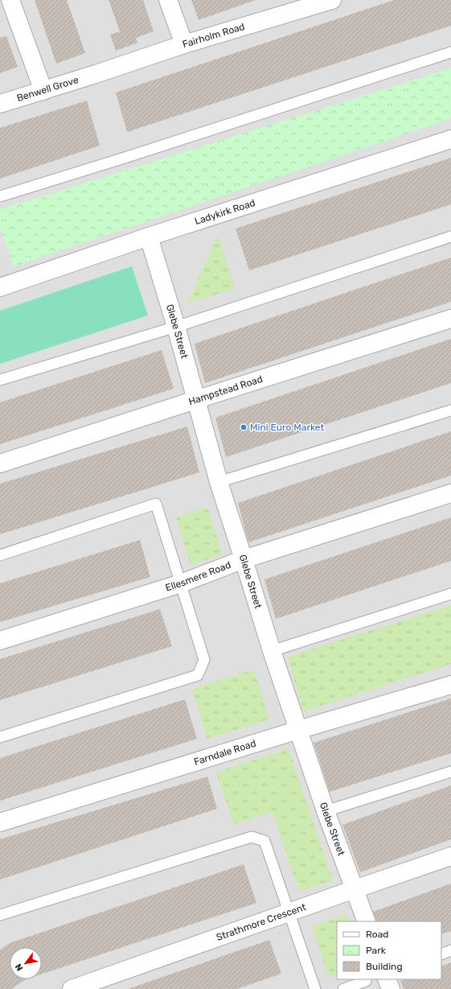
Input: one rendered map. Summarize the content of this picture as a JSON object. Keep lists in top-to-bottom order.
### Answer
{
  "streets": {
    "street": [
      "Fairholm Road",
      "Benwell Grove",
      "Ladykirk Road",
      "Glebe Street",
      "Hampstead Road",
      "Ellesmere Road",
      "Farndale Road",
      "Strathmore Crescent"
    ]
  },
  "crossings": [
    ["Fairholm Road", "Benwell Grove"],
    ["Ladykirk Road", "Glebe Street"],
    ["Glebe Street", "Hampstead Road"],
    ["Glebe Street", "Ellesmere Road"],
    ["Glebe Street", "Farndale Road"],
    ["Glebe Street", "Strathmore Crescent"]
  ],
  "places": ["Mini Euro Market"],
  "legend": ["Road", "Park", "Building"],
  "north": "bottom left"
}
